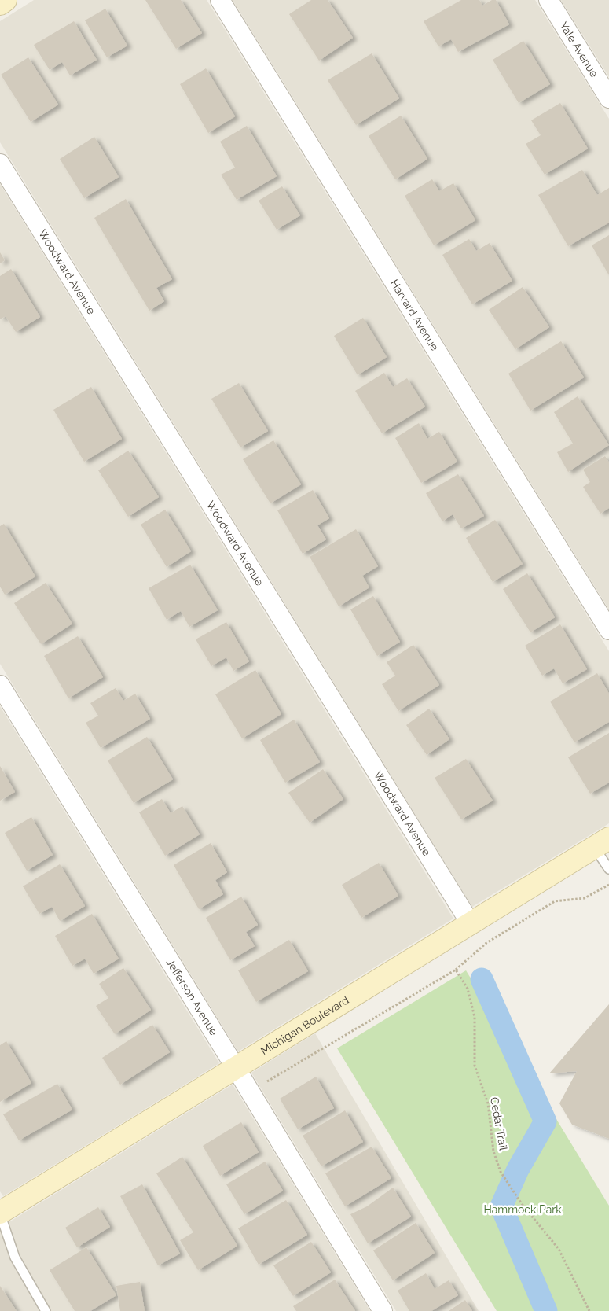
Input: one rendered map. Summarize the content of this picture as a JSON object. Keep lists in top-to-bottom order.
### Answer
{
  "streets": {
    "street": [
      "Yale Avenue",
      "Woodward Avenue",
      "Harvard Avenue",
      "Jefferson Avenue",
      "Michigan Boulevard"
    ],
    "path": ["Cedar Trail"]
  },
  "crossings": [
    ["Woodward Avenue", "Michigan Boulevard"],
    ["Jefferson Avenue", "Michigan Boulevard"]
  ],
  "parks": ["Hammock Park"]
}
